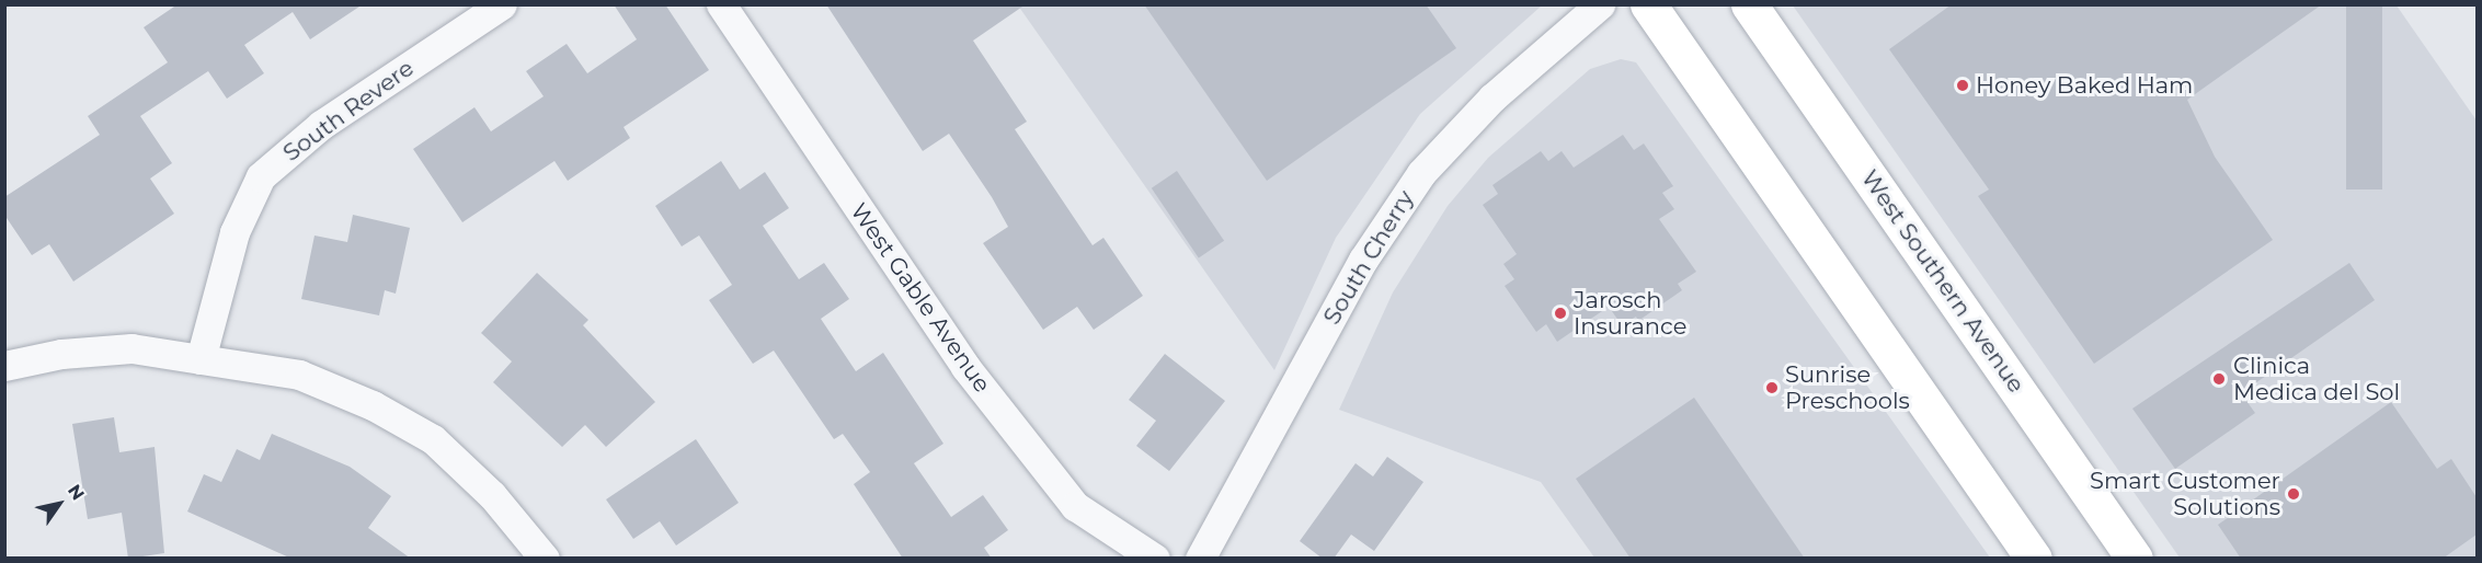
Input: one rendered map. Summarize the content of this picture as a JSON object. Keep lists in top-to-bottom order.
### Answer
{
  "streets": {
    "main road": ["West Southern Avenue"],
    "street": ["South Revere", "South Cherry", "West Gable Avenue"]
  },
  "places": [
    "Honey Baked Ham",
    "Jarosch Insurance",
    "Clinica Medica del Sol",
    "Sunrise Preschools",
    "Smart Customer Solutions"
  ],
  "north": "top right"
}
